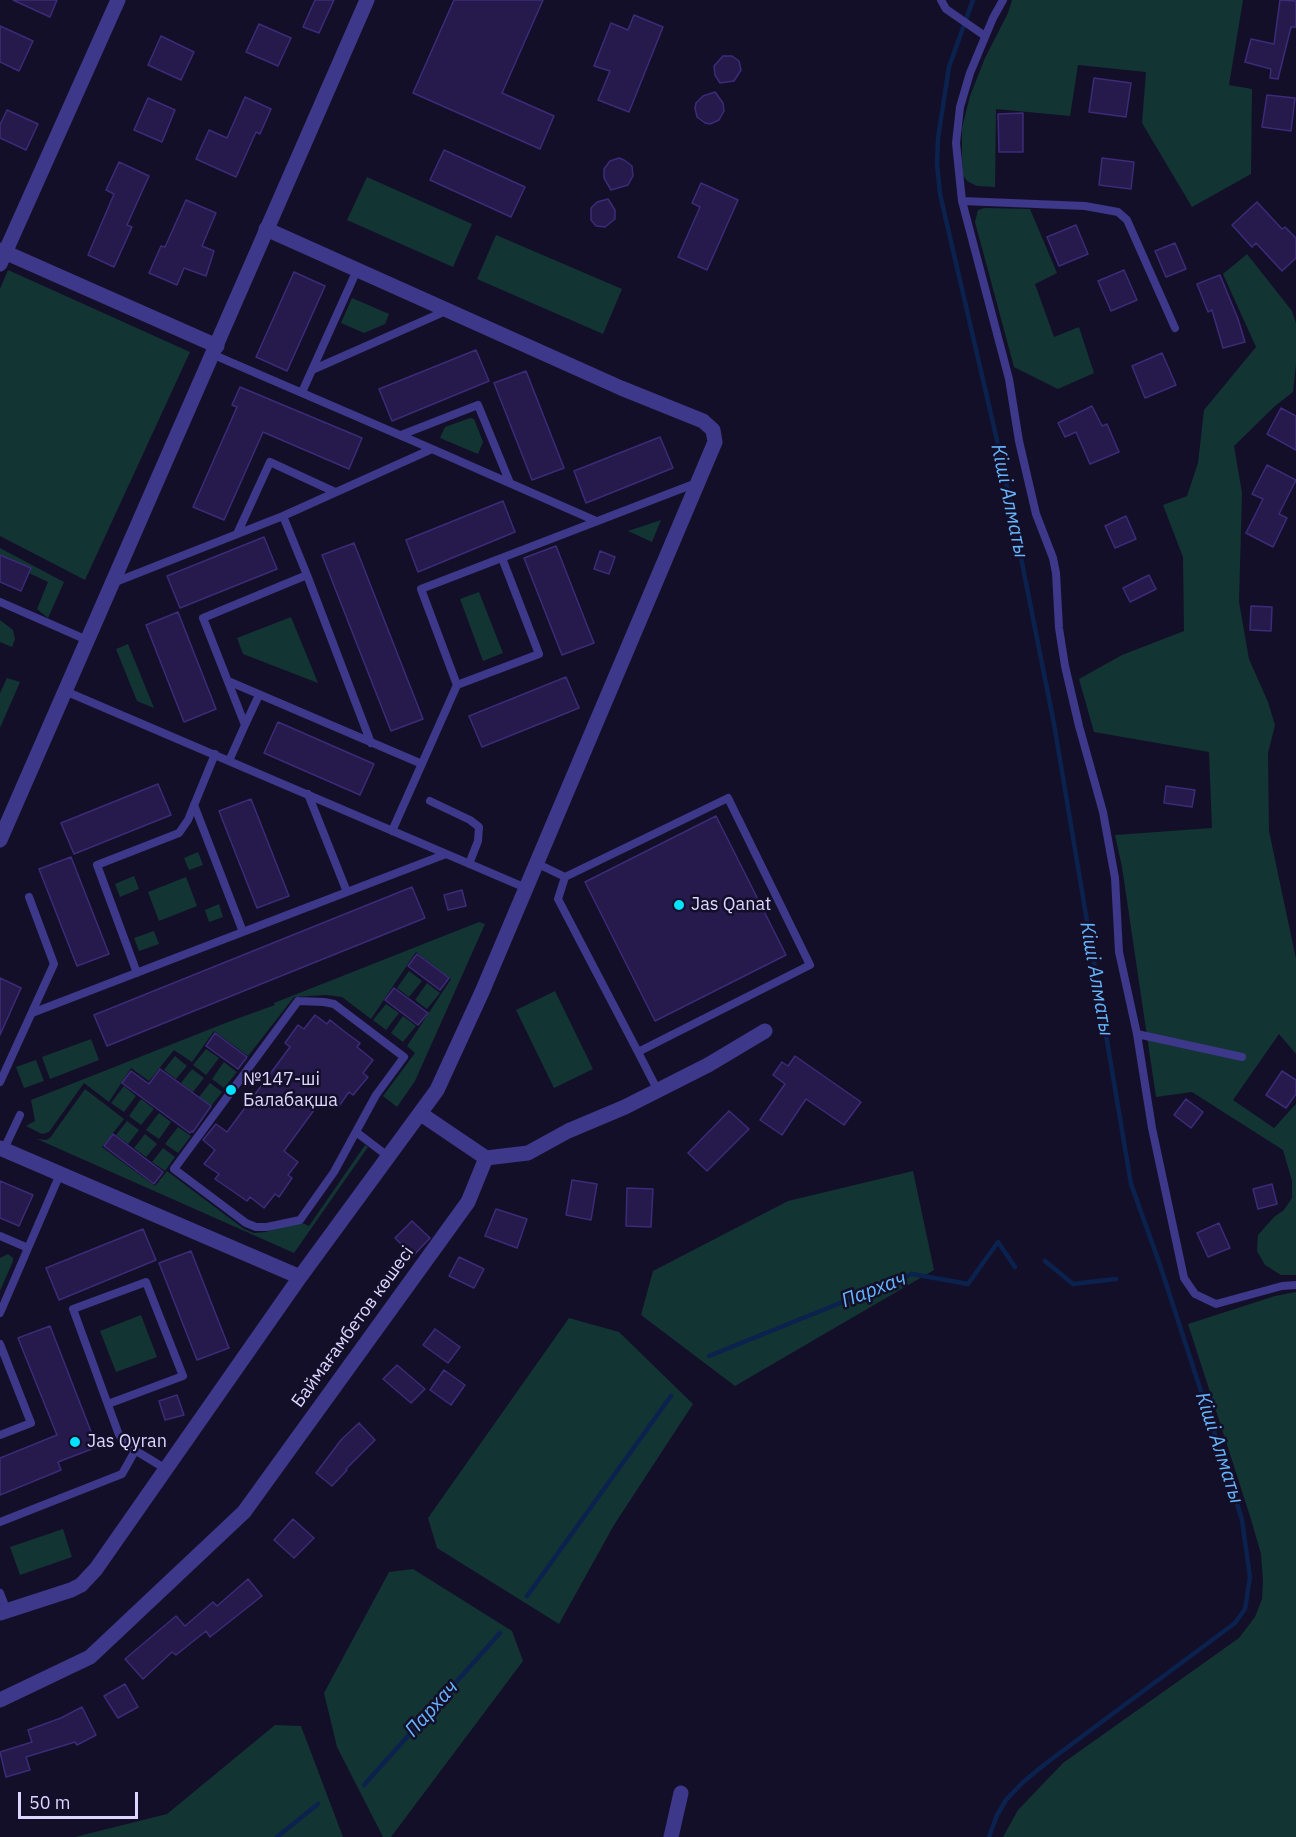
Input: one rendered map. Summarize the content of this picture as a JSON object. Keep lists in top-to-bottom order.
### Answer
{
  "streets": {
    "street": ["Баймағамбетов көшесі"]
  },
  "water": ["Кіші Алматы", "Пархач"],
  "places": ["Jas Qanat", "№147-ші Балабақша", "Jas Qyran"],
  "scale_bar": "50 m"
}
